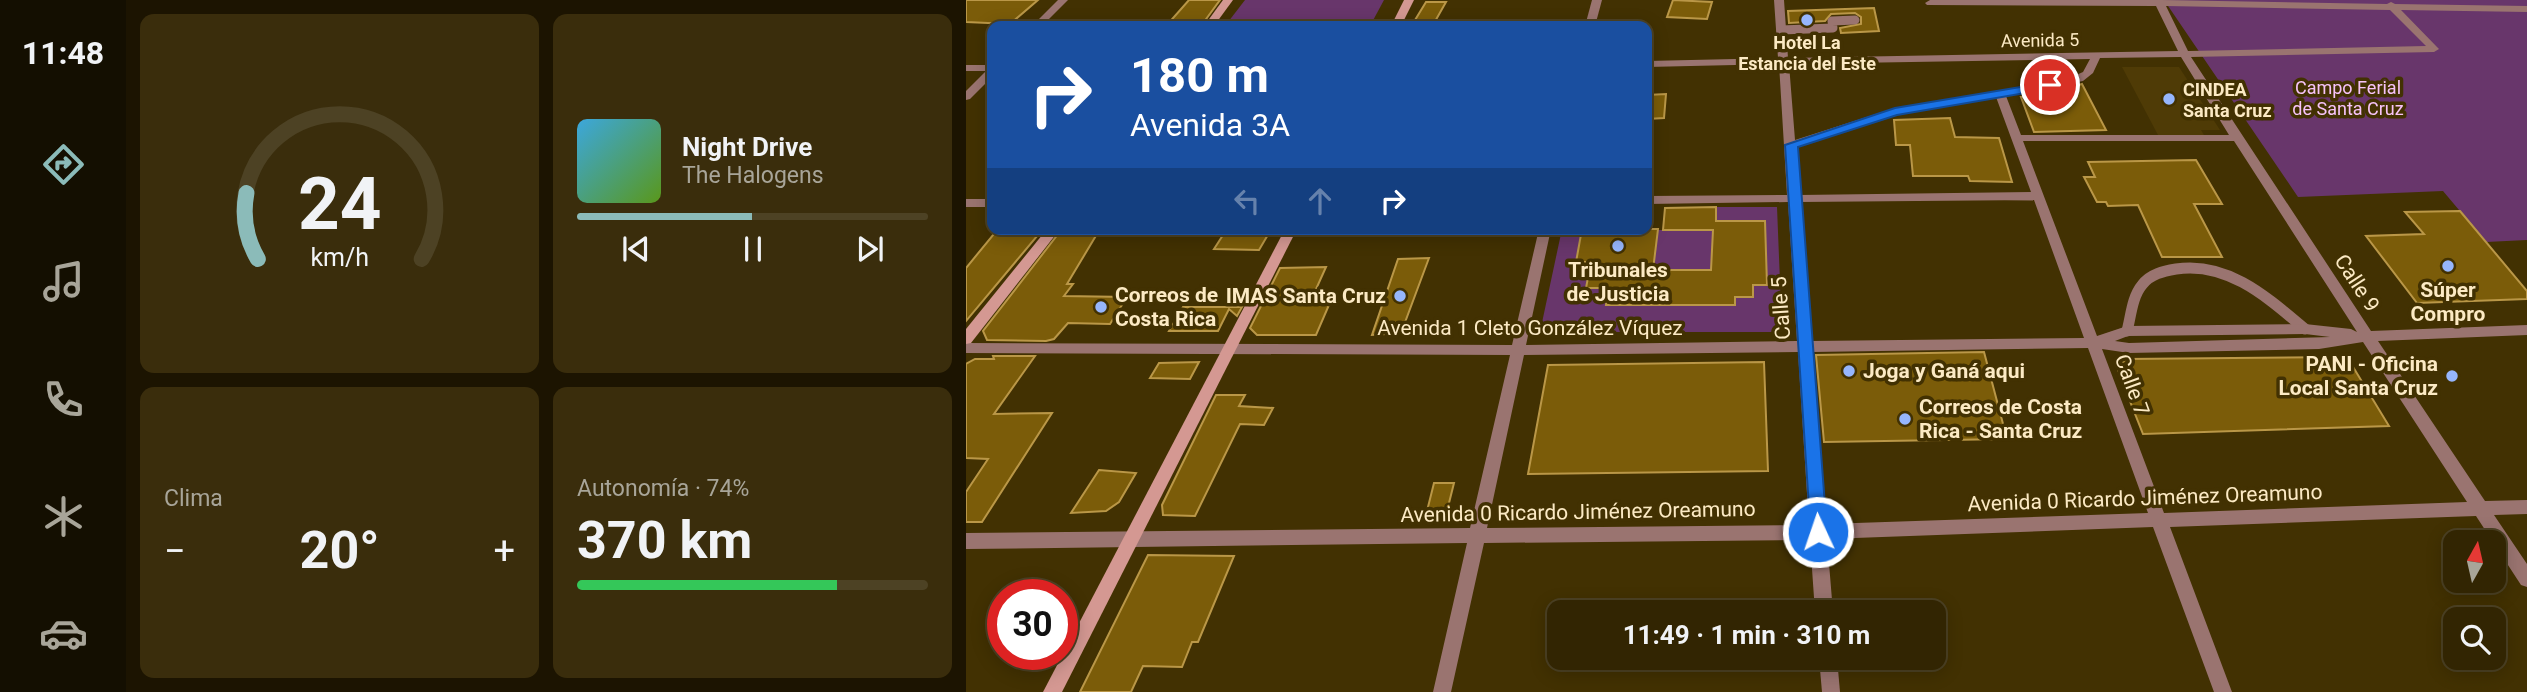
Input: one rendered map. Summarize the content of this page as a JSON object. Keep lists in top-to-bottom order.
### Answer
{
  "streets": {
    "street": [
      "Avenida 5",
      "Calle 9",
      "Calle 5",
      "Avenida 1 Cleto González Víquez",
      "Calle 7",
      "Avenida 0 Ricardo Jiménez Oreamuno"
    ]
  },
  "crossings": [
    ["Avenida 5", "Calle 9"],
    ["Avenida 5", "Calle 5"],
    ["Calle 9", "Avenida 1 Cleto González Víquez"],
    ["Calle 9", "Avenida 0 Ricardo Jiménez Oreamuno"],
    ["Calle 5", "Avenida 1 Cleto González Víquez"],
    ["Calle 5", "Avenida 0 Ricardo Jiménez Oreamuno"],
    ["Avenida 1 Cleto González Víquez", "Calle 7"],
    ["Calle 7", "Avenida 0 Ricardo Jiménez Oreamuno"]
  ],
  "parks": ["Campo Ferial de Santa Cruz"],
  "places": [
    "Hotel La Estancia del Este",
    "CINDEA Santa Cruz",
    "Tribunales de Justicia",
    "Súper Compro",
    "IMAS Santa Cruz",
    "Correos de Costa Rica",
    "Joga y Ganá aqui",
    "PANI - Oficina Local Santa Cruz",
    "Correos de Costa Rica - Santa Cruz"
  ],
  "north": "top",
  "page": {
    "tabs": "11:48",
    "turn": ["180 m", "Avenida 3A"],
    "song": ["Night Drive", "The Halogens"],
    "tile": [
      "Clima",
      ["Autonomía · 74%", "370 km"]
    ],
    "heat": ["−", "20°", "+"],
    "limit": "30",
    "trip": "11:49 · 1 min · 310 m",
    "gauge": ["24", "km/h"]
  }
}
